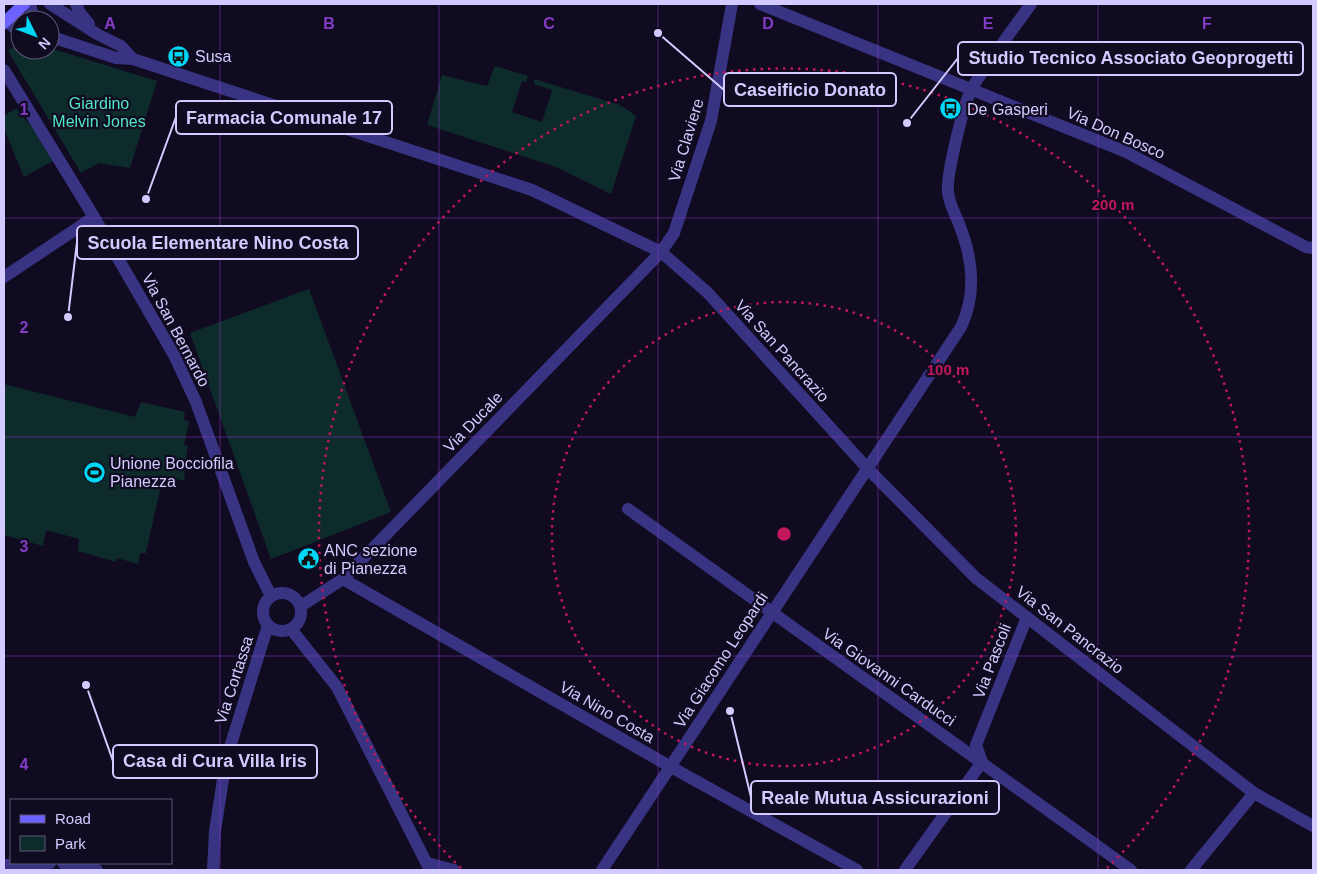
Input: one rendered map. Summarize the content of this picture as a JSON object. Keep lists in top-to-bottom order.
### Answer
{
  "streets": {
    "street": [
      "Via Don Bosco",
      "Via Claviere",
      "Via San Bernardo",
      "Via San Pancrazio",
      "Via Ducale",
      "Via Giacomo Leopardi",
      "Via Pascoli",
      "Via Giovanni Carducci",
      "Via Cortassa",
      "Via Nino Costa"
    ]
  },
  "crossings": [
    ["Via Don Bosco", "Via Giacomo Leopardi"],
    ["Via Claviere", "Via San Pancrazio"],
    ["Via Claviere", "Via Ducale"],
    ["Via San Bernardo", "Via Ducale"],
    ["Via San Bernardo", "Via Cortassa"],
    ["Via San Pancrazio", "Via Ducale"],
    ["Via San Pancrazio", "Via Giacomo Leopardi"],
    ["Via San Pancrazio", "Via Pascoli"],
    ["Via Ducale", "Via Cortassa"],
    ["Via Ducale", "Via Nino Costa"],
    ["Via Giacomo Leopardi", "Via Giovanni Carducci"],
    ["Via Giacomo Leopardi", "Via Nino Costa"],
    ["Via Pascoli", "Via Giovanni Carducci"]
  ],
  "parks": ["Giardino Melvin Jones"],
  "places": {
    "other": [
      "Caseificio Donato",
      "Studio Tecnico Associato Geoprogetti",
      "Farmacia Comunale 17",
      "Scuola Elementare Nino Costa",
      "Casa di Cura Villa Iris",
      "Reale Mutua Assicurazioni"
    ],
    "bus stop": ["Susa", "De Gasperi"],
    "sports": ["Unione Bocciofila Pianezza"],
    "public building": ["ANC sezione di Pianezza"]
  },
  "legend": ["Road", "Park"],
  "north": "bottom right",
  "grid": {
    "columns": [
      "A",
      "B",
      "C",
      "D",
      "E",
      "F"
    ],
    "rows": [
      "1",
      "2",
      "3",
      "4"
    ]
  },
  "rings": ["200 m", "100 m"]
}
